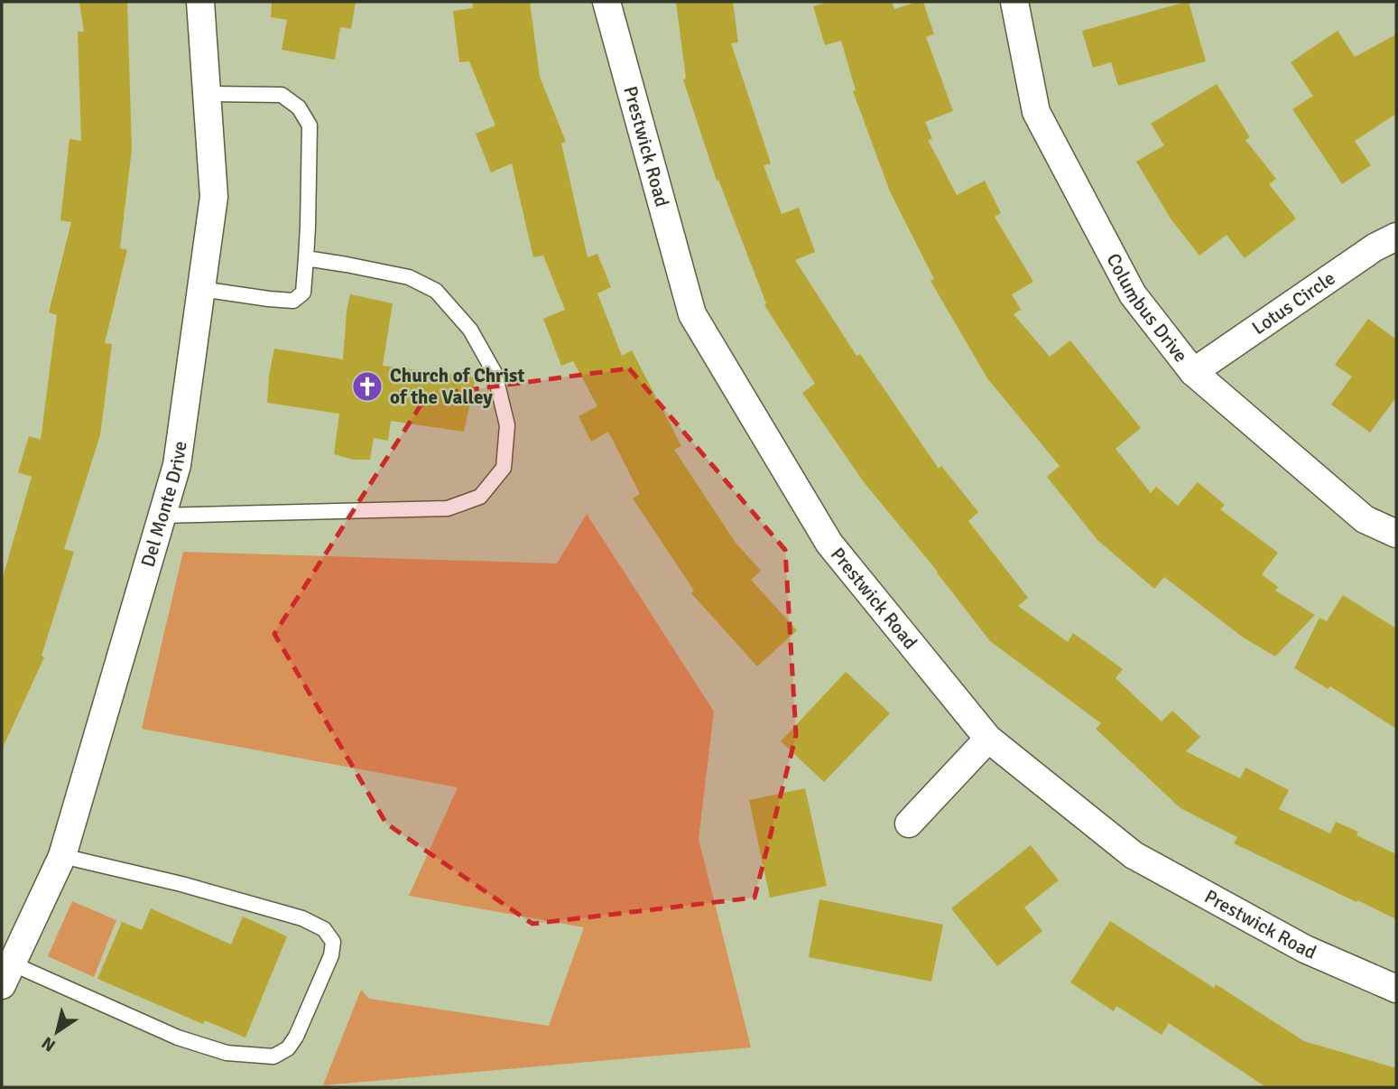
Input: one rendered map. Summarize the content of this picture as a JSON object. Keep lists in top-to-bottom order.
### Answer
{
  "streets": {
    "street": [
      "Prestwick Road",
      "Lotus Circle",
      "Columbus Drive",
      "Del Monte Drive"
    ]
  },
  "crossings": [
    ["Lotus Circle", "Columbus Drive"]
  ],
  "places": {
    "church": ["Church of Christ of the Valley"]
  },
  "north": "bottom left"
}
